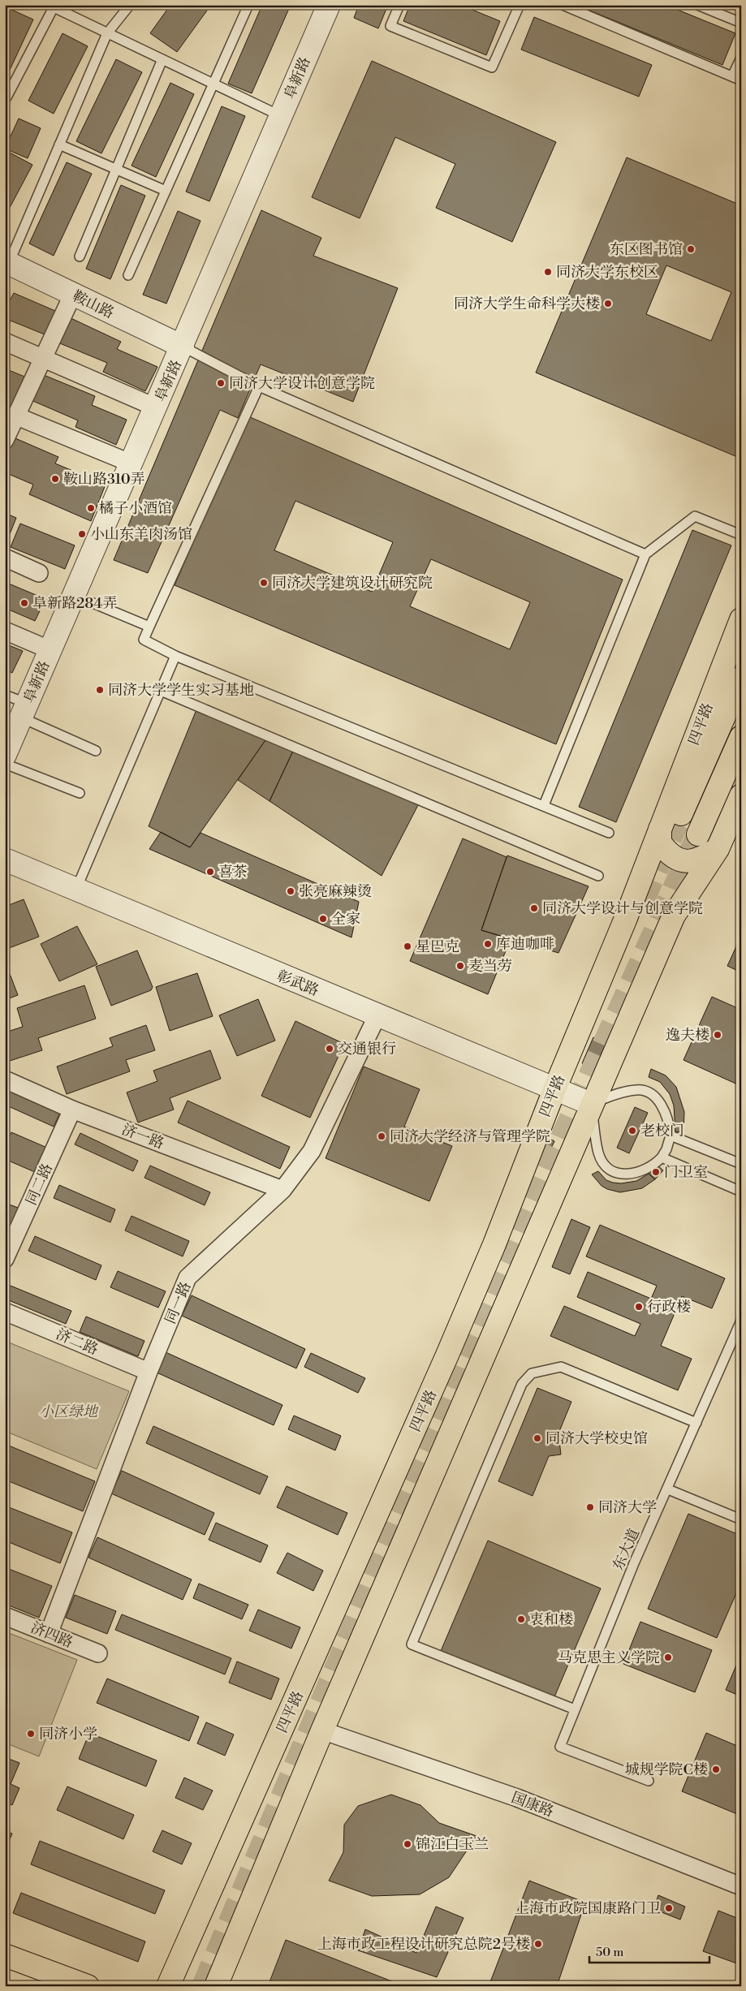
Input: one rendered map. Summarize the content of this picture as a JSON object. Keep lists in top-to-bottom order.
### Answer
{
  "streets": {
    "main road": ["四平路"],
    "street": [
      "阜新路",
      "鞍山路",
      "彰武路",
      "济一路",
      "同二路",
      "同一路",
      "济二路",
      "济四路",
      "国康路"
    ],
    "lane": ["东大道"]
  },
  "crossings": [
    ["阜新路", "鞍山路"],
    ["四平路", "彰武路"],
    ["彰武路", "同一路"],
    ["济一路", "同二路"],
    ["济一路", "同一路"],
    ["同一路", "济二路"],
    ["同一路", "济四路"]
  ],
  "parks": ["小区绿地"],
  "places": [
    "东区图书馆",
    "同济大学东校区",
    "同济大学生命科学大楼",
    "同济大学设计创意学院",
    "鞍山路310弄",
    "橘子小酒馆",
    "小山东羊肉汤馆",
    "同济大学建筑设计研究院",
    "阜新路284弄",
    "同济大学学生实习基地",
    "喜茶",
    "张亮麻辣烫",
    "同济大学设计与创意学院",
    "全家",
    "库迪咖啡",
    "星巴克",
    "麦当劳",
    "逸夫楼",
    "交通银行",
    "老校门",
    "同济大学经济与管理学院",
    "门卫室",
    "行政楼",
    "同济大学校史馆",
    "同济大学",
    "衷和楼",
    "马克思主义学院",
    "同济小学",
    "城规学院C楼",
    "锦江白玉兰",
    "上海市政院国康路门卫",
    "上海市政工程设计研究总院2号楼"
  ],
  "scale_bar": "50 m"
}
